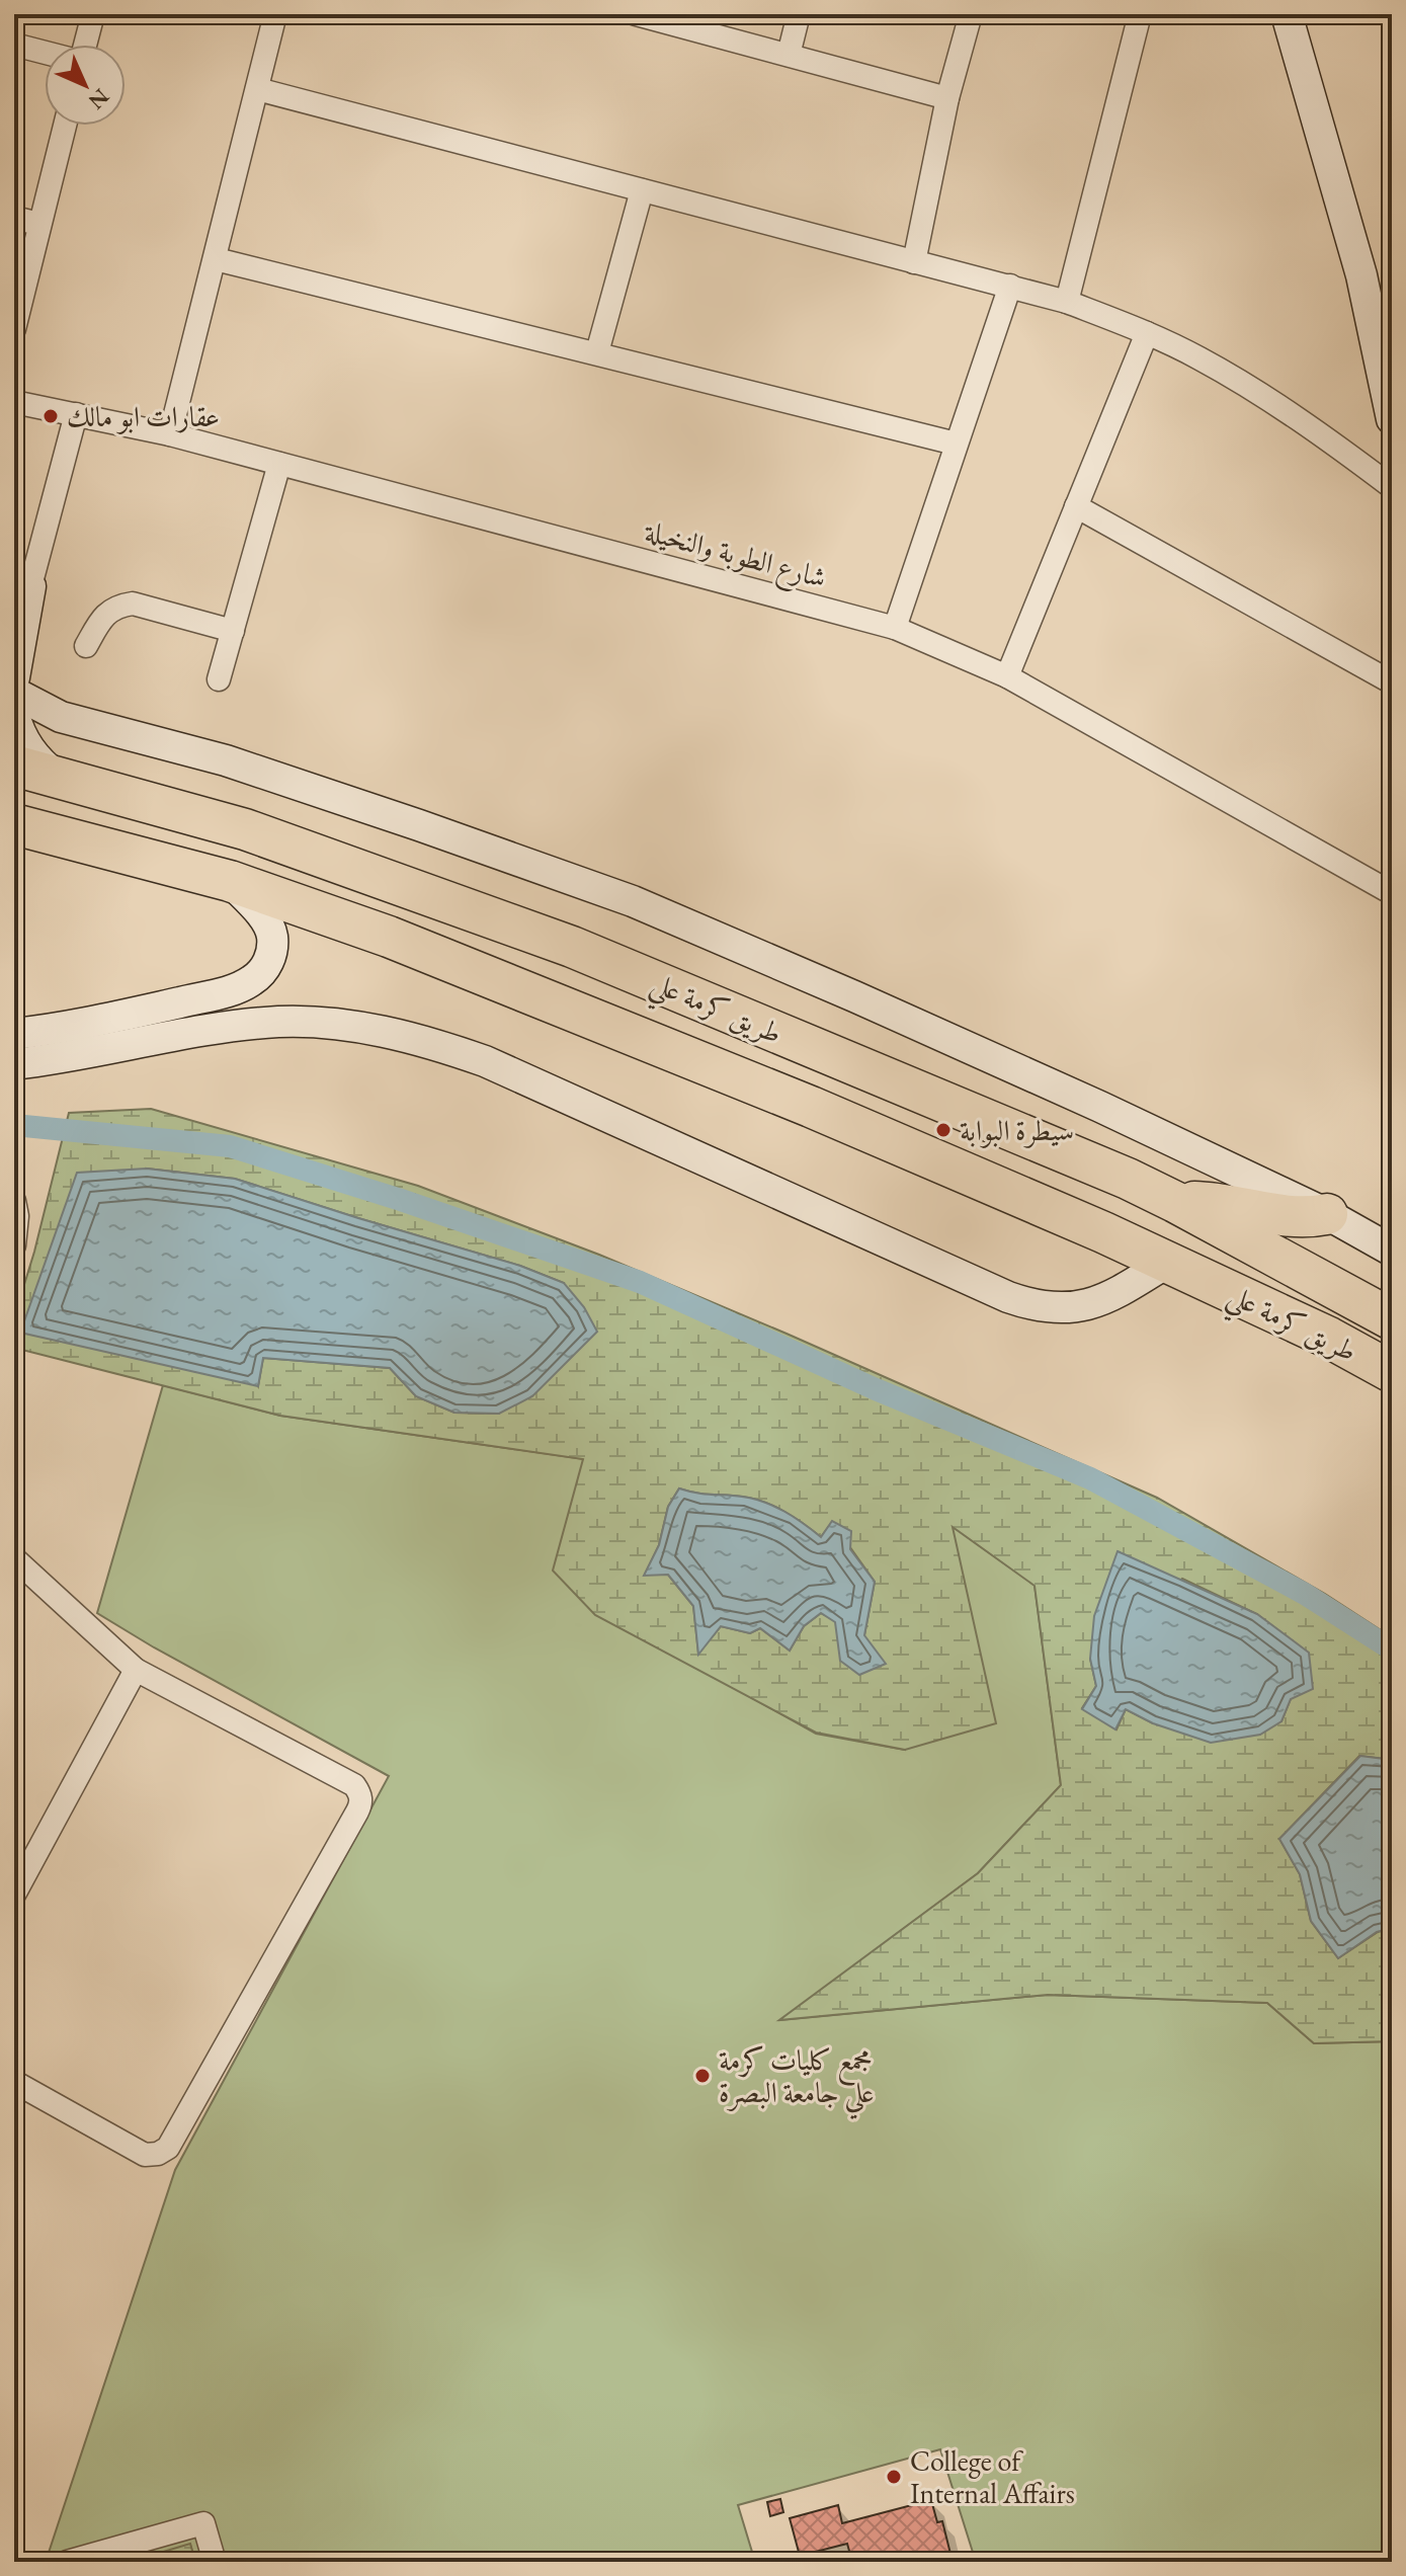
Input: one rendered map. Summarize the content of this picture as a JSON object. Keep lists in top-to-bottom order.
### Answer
{
  "streets": {
    "highway": ["طريق كرمة علي"],
    "street": ["شارع الطوبة والنخيلة"]
  },
  "places": [
    "عقارات ابو مالك",
    "سيطرة البوابة",
    "مجمع كليات كرمة علي جامعة البصرة",
    "College of Internal Affairs"
  ],
  "north": "bottom right"
}
